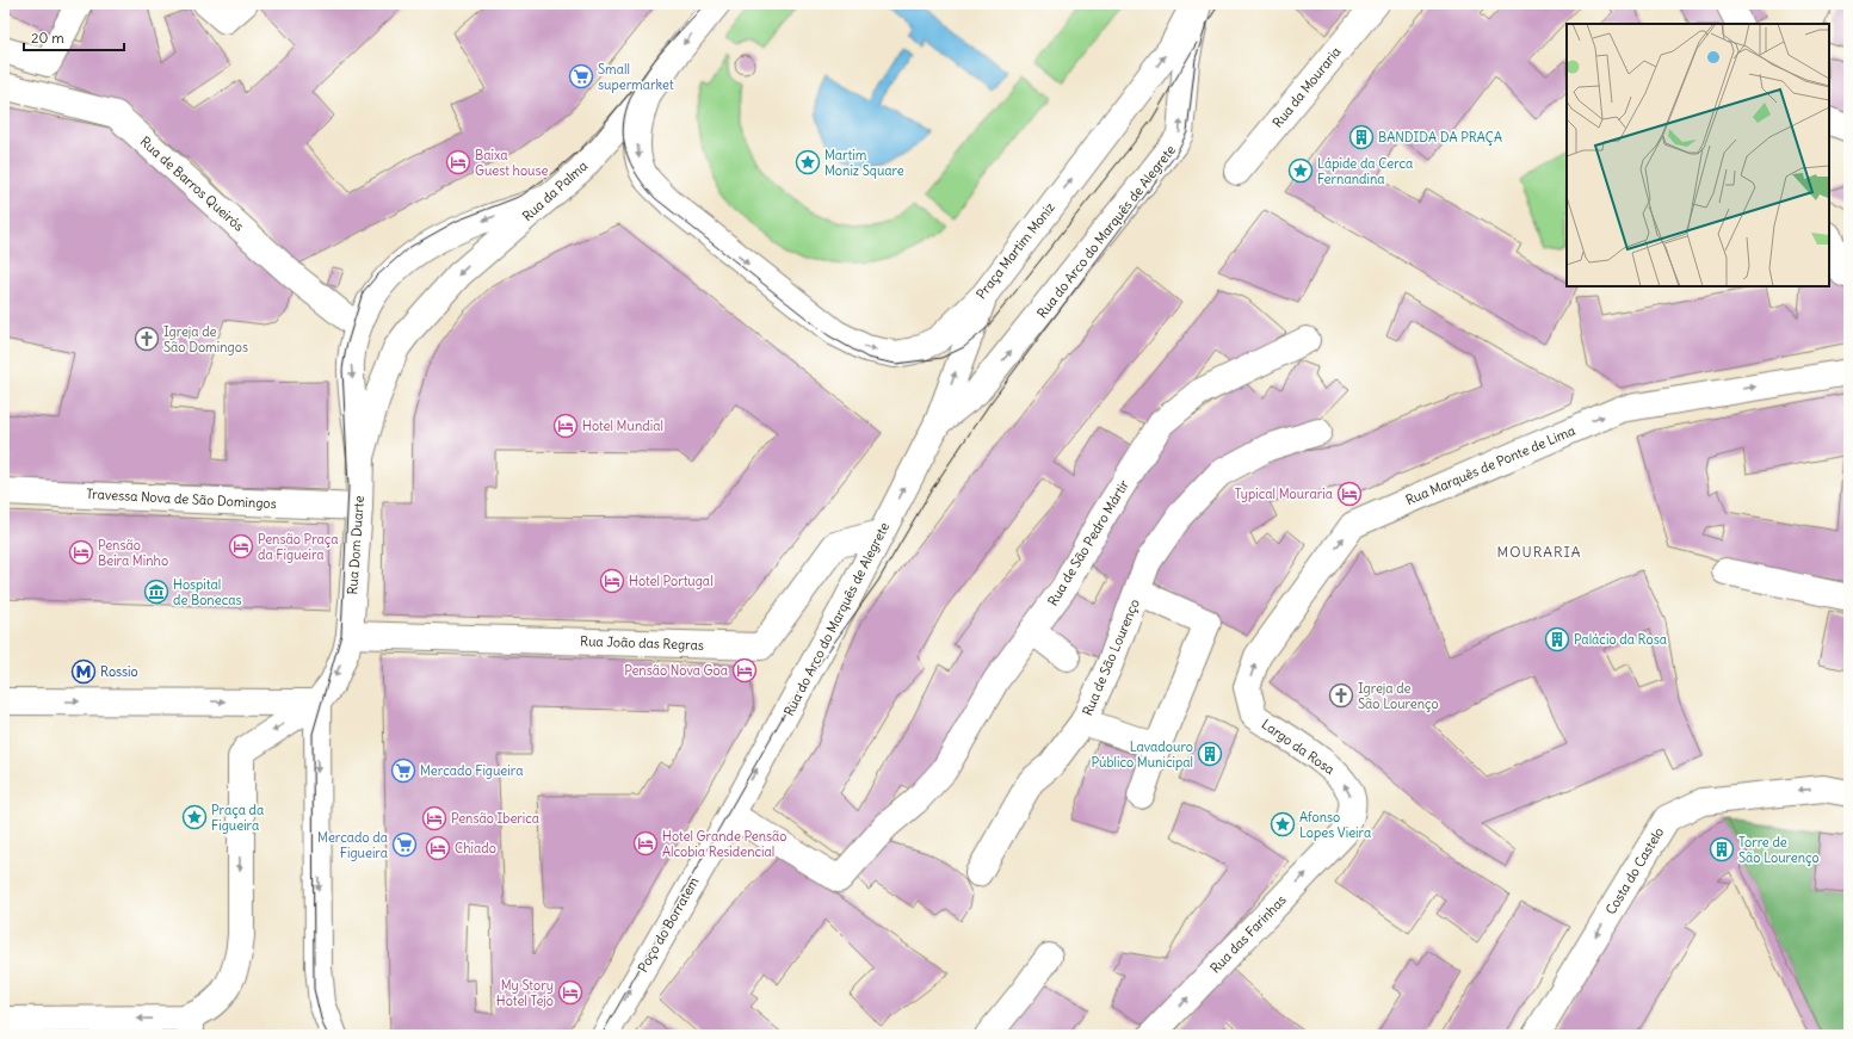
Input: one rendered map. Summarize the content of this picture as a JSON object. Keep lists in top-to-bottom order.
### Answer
{
  "streets": {
    "street": [
      "Rua da Mouraria",
      "Rua de Barros Queirós",
      "Rua da Palma",
      "Rua do Arco do Marquês de Alegrete",
      "Praça Martim Moniz",
      "Rua Marquês de Ponte de Lima",
      "Travessa Nova de São Domingos",
      "Rua de São Pedro Mártir",
      "Rua Dom Duarte",
      "Rua João das Regras",
      "Rua de São Lourenço",
      "Largo da Rosa",
      "Costa do Castelo",
      "Poço do Borratem",
      "Rua das Farinhas"
    ]
  },
  "crossings": [
    ["Rua de Barros Queirós", "Rua Dom Duarte"],
    ["Rua da Palma", "Praça Martim Moniz"],
    ["Rua da Palma", "Rua Dom Duarte"],
    ["Rua do Arco do Marquês de Alegrete", "Praça Martim Moniz"],
    ["Rua do Arco do Marquês de Alegrete", "Rua de São Pedro Mártir"],
    ["Rua do Arco do Marquês de Alegrete", "Rua João das Regras"],
    ["Rua do Arco do Marquês de Alegrete", "Poço do Borratem"],
    ["Rua Marquês de Ponte de Lima", "Largo da Rosa"],
    ["Travessa Nova de São Domingos", "Rua Dom Duarte"],
    ["Rua de São Pedro Mártir", "Poço do Borratem"],
    ["Rua Dom Duarte", "Rua João das Regras"],
    ["Largo da Rosa", "Rua das Farinhas"]
  ],
  "one_way": [
    "Rua da Palma",
    "Rua do Arco do Marquês de Alegrete",
    "Rua Marquês de Ponte de Lima",
    "Rua Dom Duarte",
    "Largo da Rosa",
    "Costa do Castelo",
    "Poço do Borratem",
    "Rua das Farinhas"
  ],
  "districts": ["MOURARIA"],
  "places": {
    "supermarket": ["Small supermarket", "Mercado Figueira", "Mercado da Figueira"],
    "building": [
      "BANDIDA DA PRAÇA",
      "Palácio da Rosa",
      "Lavadouro Público Municipal",
      "Torre de São Lourenço"
    ],
    "hotel": [
      "Baixa Guest house",
      "Hotel Mundial",
      "Typical Mouraria",
      "Pensão Praça da Figueira",
      "Pensão Beira Minho",
      "Hotel Portugal",
      "Pensão Nova Goa",
      "Pensão Iberica",
      "Hotel Grande Pensão Alcobia Residencial",
      "Chiado",
      "My Story Hotel Tejo"
    ],
    "place": [
      "Martim Moniz Square",
      "Lápide da Cerca Fernandina",
      "Praça da Figueira",
      "Afonso Lopes Vieira"
    ],
    "church": ["Igreja de São Domingos", "Igreja de São Lourenço"],
    "museum": ["Hospital de Bonecas"],
    "metro station": ["Rossio"]
  },
  "scale_bar": "20 m"
}
